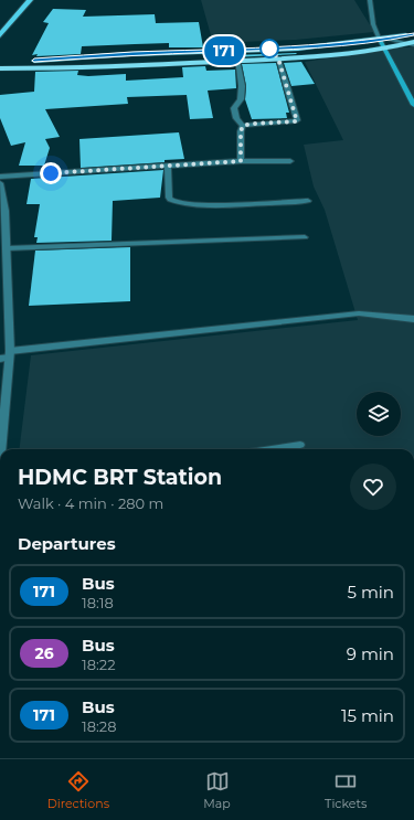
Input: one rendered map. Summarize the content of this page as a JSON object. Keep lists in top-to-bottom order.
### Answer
{
  "lines": ["bus line 171"],
  "page": {
    "on_map": "171",
    "heading": [
      ["HDMC BRT Station", "Walk · 4 min · 280 m"],
      "Departures"
    ],
    "list": [
      {
        "mark": "171",
        "name": "Bus",
        "note": "18:18",
        "value": "5 min"
      },
      {
        "mark": "26",
        "name": "Bus",
        "note": "18:22",
        "value": "9 min"
      },
      {
        "mark": "171",
        "name": "Bus",
        "note": "18:28",
        "value": "15 min"
      }
    ],
    "tabs": ["Directions", "Map", "Tickets"]
  }
}
